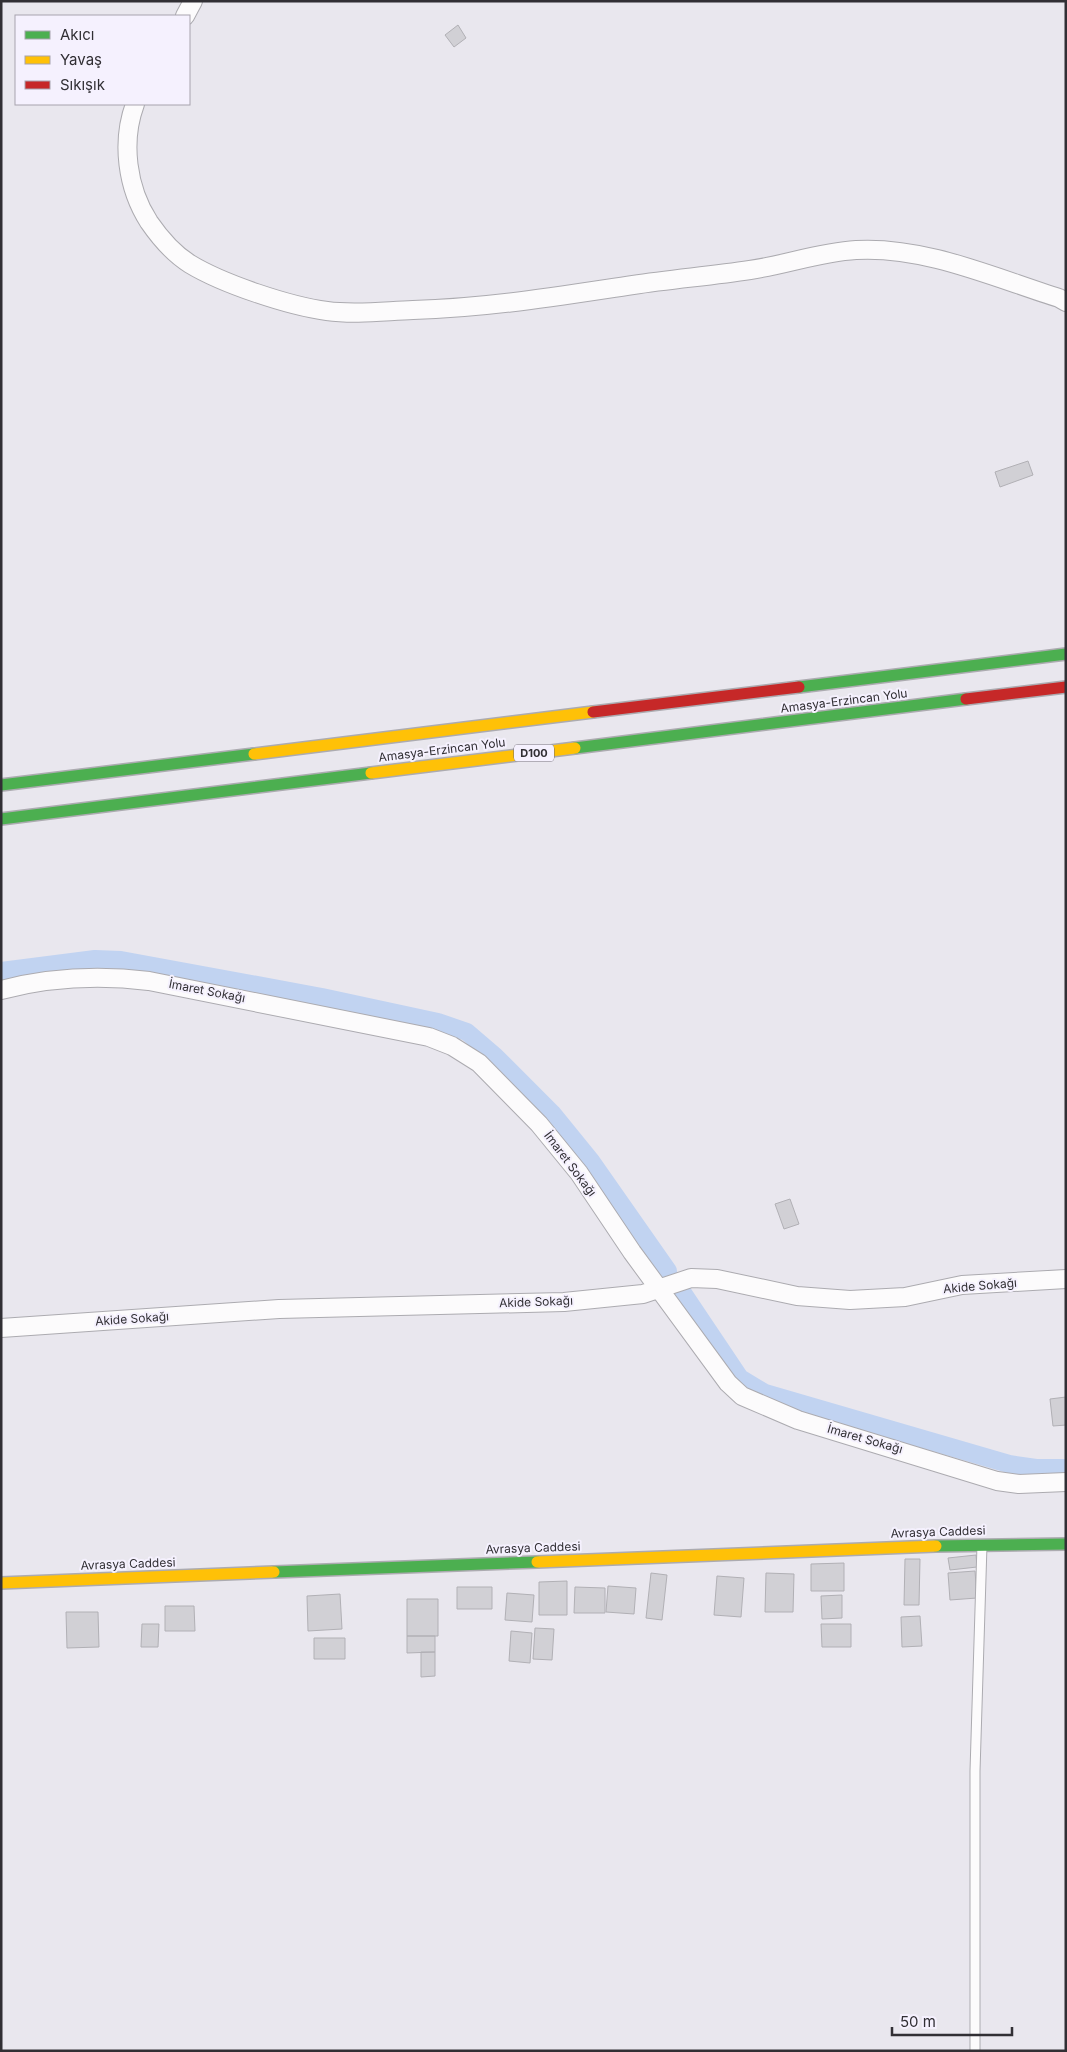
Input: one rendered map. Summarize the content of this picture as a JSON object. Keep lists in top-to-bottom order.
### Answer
{
  "streets": {
    "main road": ["Amasya-Erzincan Yolu", "D100", "Avrasya Caddesi"],
    "street": ["İmaret Sokağı", "Akide Sokağı"]
  },
  "crossings": [
    ["İmaret Sokağı", "Akide Sokağı"]
  ],
  "legend": ["Akıcı", "Yavaş", "Sıkışık"],
  "scale_bar": "50 m"
}
